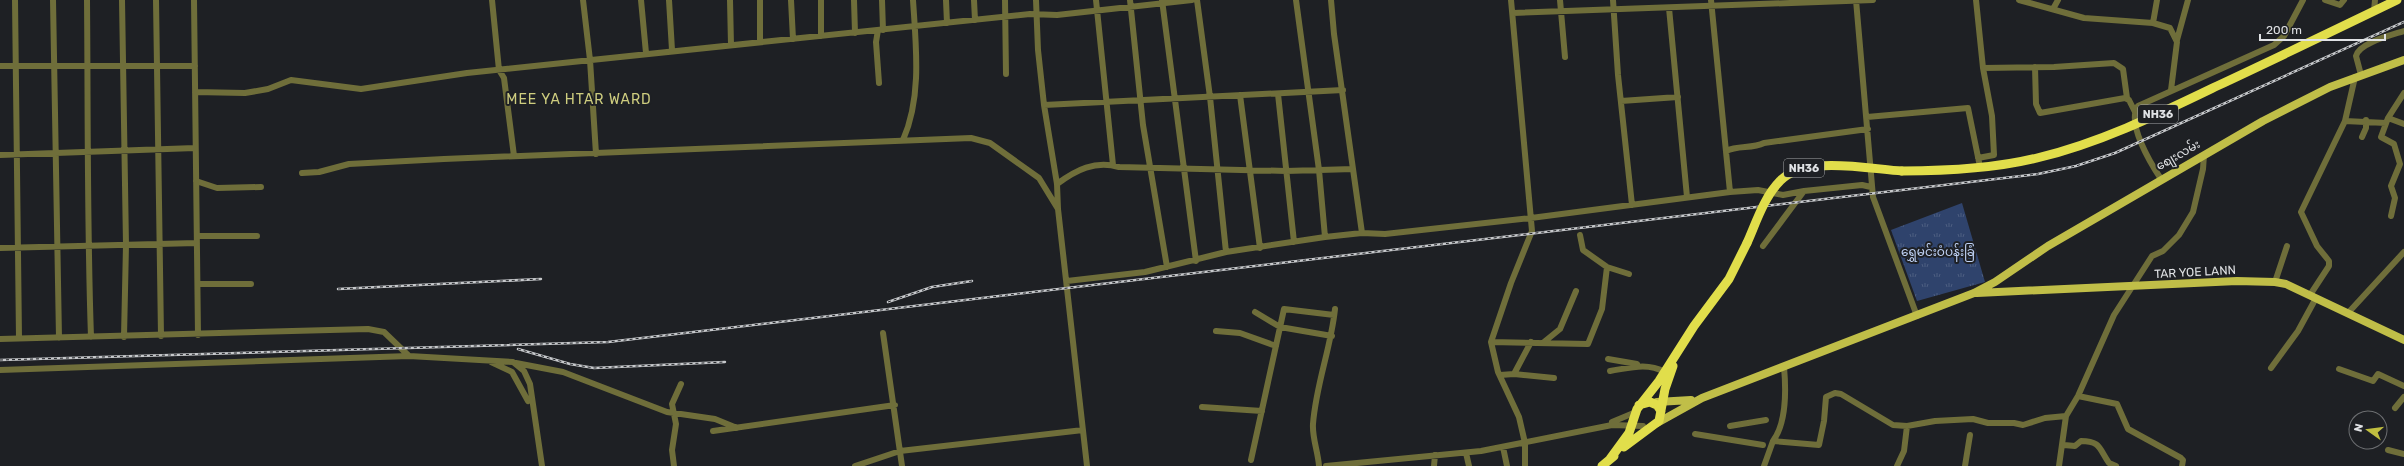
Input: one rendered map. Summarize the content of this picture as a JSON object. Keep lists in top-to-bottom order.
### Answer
{
  "streets": {
    "highway": ["NH36"],
    "main road": ["စျေးလမ်း", "TAR YOE LANN"]
  },
  "crossings": [
    ["စျေးလမ်း", "TAR YOE LANN"]
  ],
  "districts": ["MEE YA HTAR WARD"],
  "parks": ["ရွှေမင်းဝံပန်းခြံ"],
  "scale_bar": "200 m",
  "north": "left"
}
